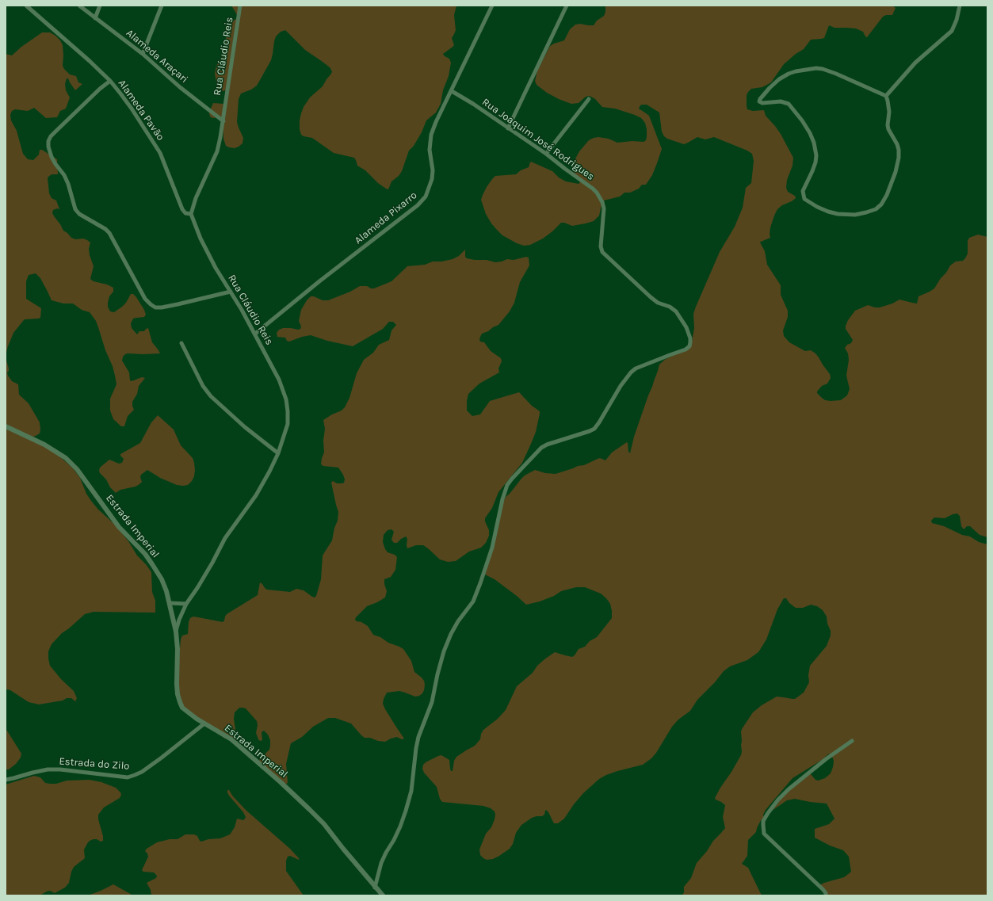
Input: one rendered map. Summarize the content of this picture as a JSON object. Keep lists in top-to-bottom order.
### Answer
{
  "streets": {
    "street": [
      "Alameda Araçari",
      "Rua Cláudio Reis",
      "Alameda Pavão",
      "Rua Joaquim José Rodrigues",
      "Alameda Pixarro",
      "Estrada Imperial",
      "Estrada do Zilo"
    ]
  },
  "crossings": [
    ["Alameda Araçari", "Rua Cláudio Reis"],
    ["Rua Cláudio Reis", "Alameda Pavão"],
    ["Rua Cláudio Reis", "Alameda Pixarro"],
    ["Rua Cláudio Reis", "Estrada Imperial"],
    ["Rua Joaquim José Rodrigues", "Alameda Pixarro"],
    ["Rua Joaquim José Rodrigues", "Estrada Imperial"],
    ["Estrada Imperial", "Estrada do Zilo"]
  ]
}
